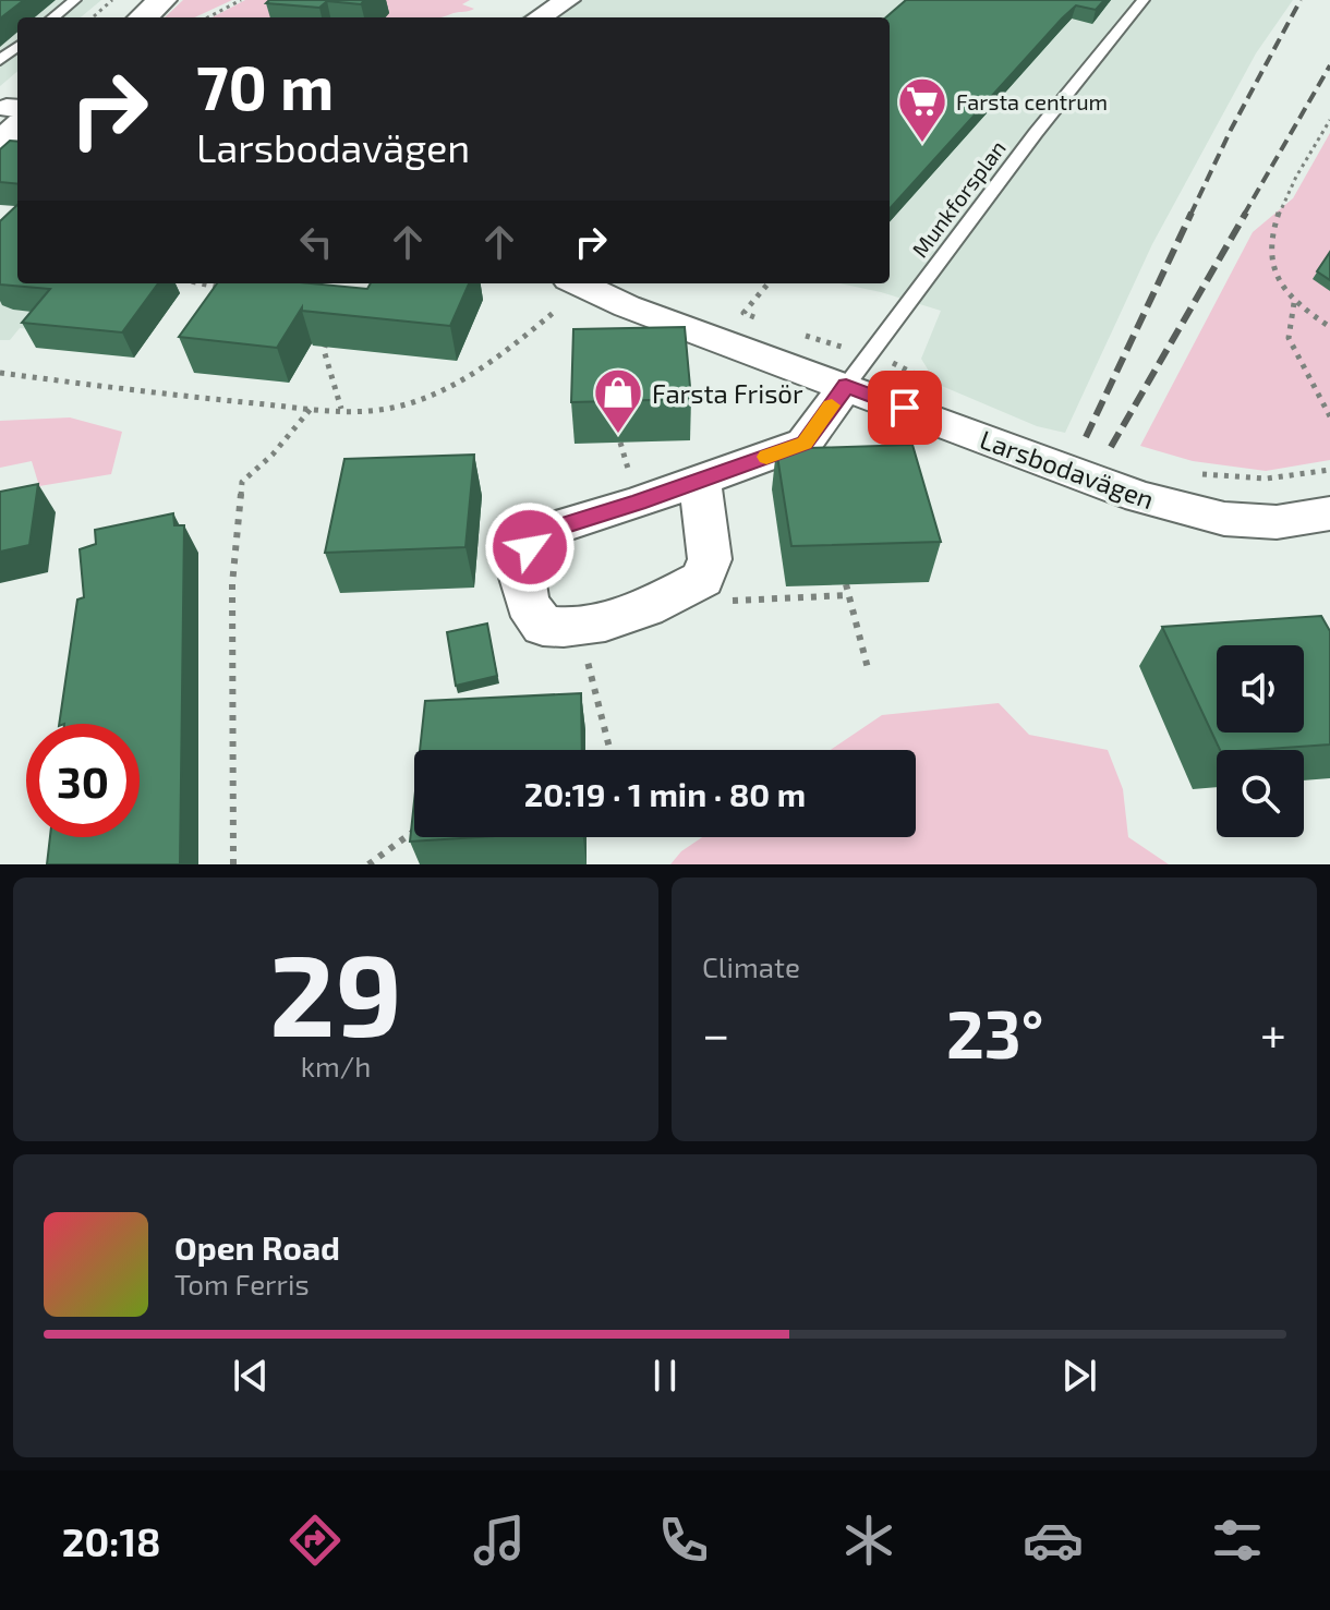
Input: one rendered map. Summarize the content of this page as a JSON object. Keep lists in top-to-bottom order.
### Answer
{
  "streets": {
    "street": ["Larsbodavägen"],
    "lane": ["Munkforsplan"]
  },
  "crossings": [
    ["Munkforsplan", "Larsbodavägen"]
  ],
  "places": {
    "supermarket": ["Farsta centrum"],
    "shop": ["Farsta Frisör"]
  },
  "page": {
    "turn": ["70 m", "Larsbodavägen"],
    "limit": "30",
    "trip": "20:19 · 1 min · 80 m",
    "tile": [
      ["29", "km/h"],
      "Climate"
    ],
    "heat": ["−", "23°", "+"],
    "song": ["Open Road", "Tom Ferris"],
    "tabs": "20:18"
  }
}
